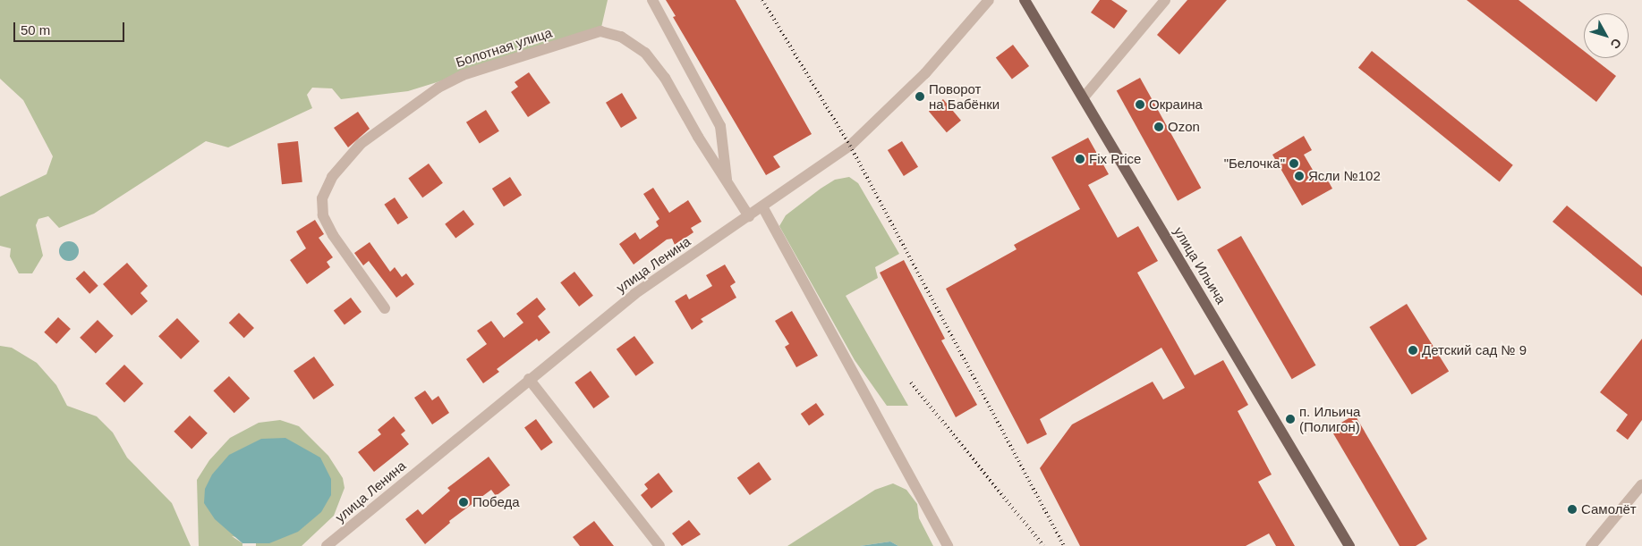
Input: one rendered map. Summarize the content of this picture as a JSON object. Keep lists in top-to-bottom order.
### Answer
{
  "streets": {
    "main road": ["улица Ильича"],
    "street": ["Болотная улица", "улица Ленина"]
  },
  "crossings": [
    ["Болотная улица", "улица Ленина"]
  ],
  "places": [
    "Поворот на Бабёнки",
    "Окраина",
    "Ozon",
    "Fix Price",
    "\"Белочка\"",
    "Ясли №102",
    "Детский сад № 9",
    "п. Ильича (Полигон)",
    "Победа",
    "Самолёт"
  ],
  "scale_bar": "50 m",
  "north": "bottom right"
}
